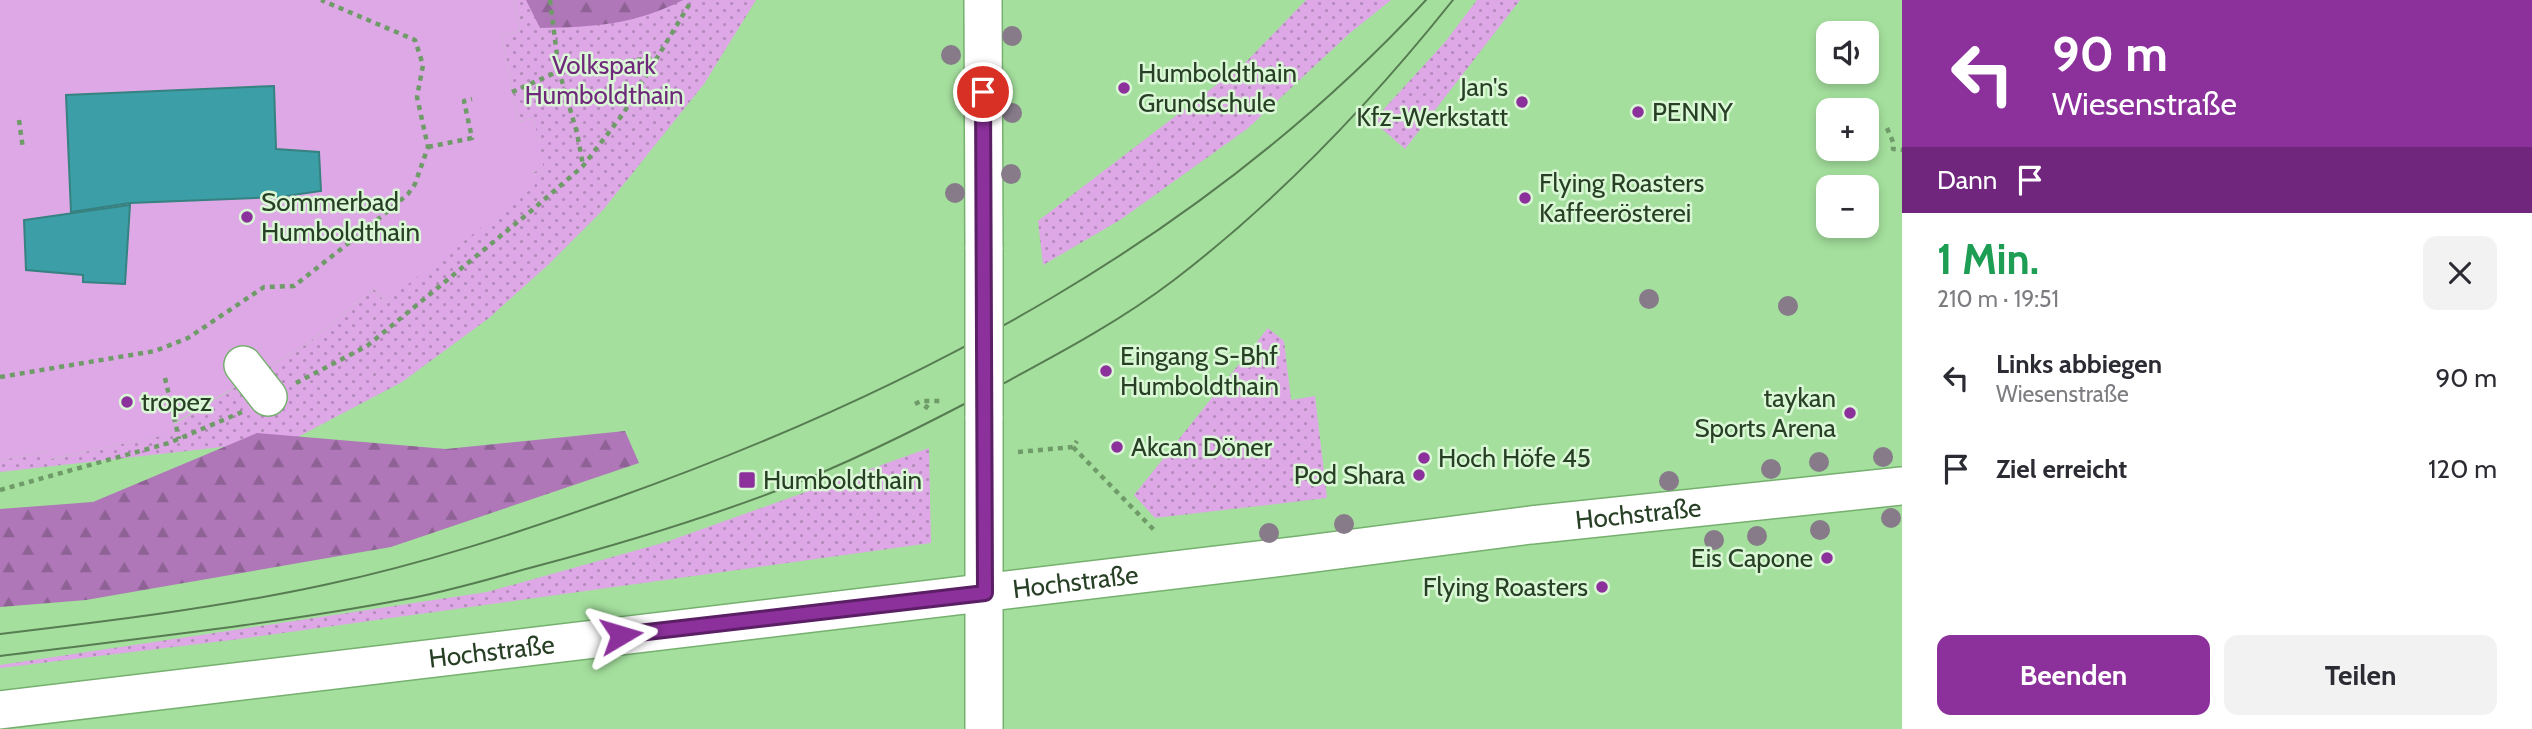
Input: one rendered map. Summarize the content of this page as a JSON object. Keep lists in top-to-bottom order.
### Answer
{
  "streets": {
    "street": ["Hochstraße"]
  },
  "parks": ["Volkspark Humboldthain"],
  "places": {
    "other": [
      "Humboldthain Grundschule",
      "Jan's Kfz-Werkstatt",
      "PENNY",
      "Flying Roasters Kaffeerösterei",
      "Sommerbad Humboldthain",
      "Eingang S-Bhf Humboldthain",
      "tropez",
      "taykan Sports Arena",
      "Akcan Döner",
      "Hoch Höfe 45",
      "Pod Shara",
      "Eis Capone",
      "Flying Roasters"
    ],
    "transit": ["Humboldthain"]
  },
  "page": {
    "turn": ["90 m", "Wiesenstraße"],
    "map_buttons": ["+", "−"],
    "then": "Dann",
    "heading": ["1 Min.", "210 m · 19:51"],
    "list": [
      {
        "name": "Links abbiegen",
        "note": "Wiesenstraße",
        "value": "90 m"
      },
      {
        "name": "Ziel erreicht",
        "value": "120 m"
      }
    ],
    "buttons": ["Beenden", "Teilen"]
  }
}
